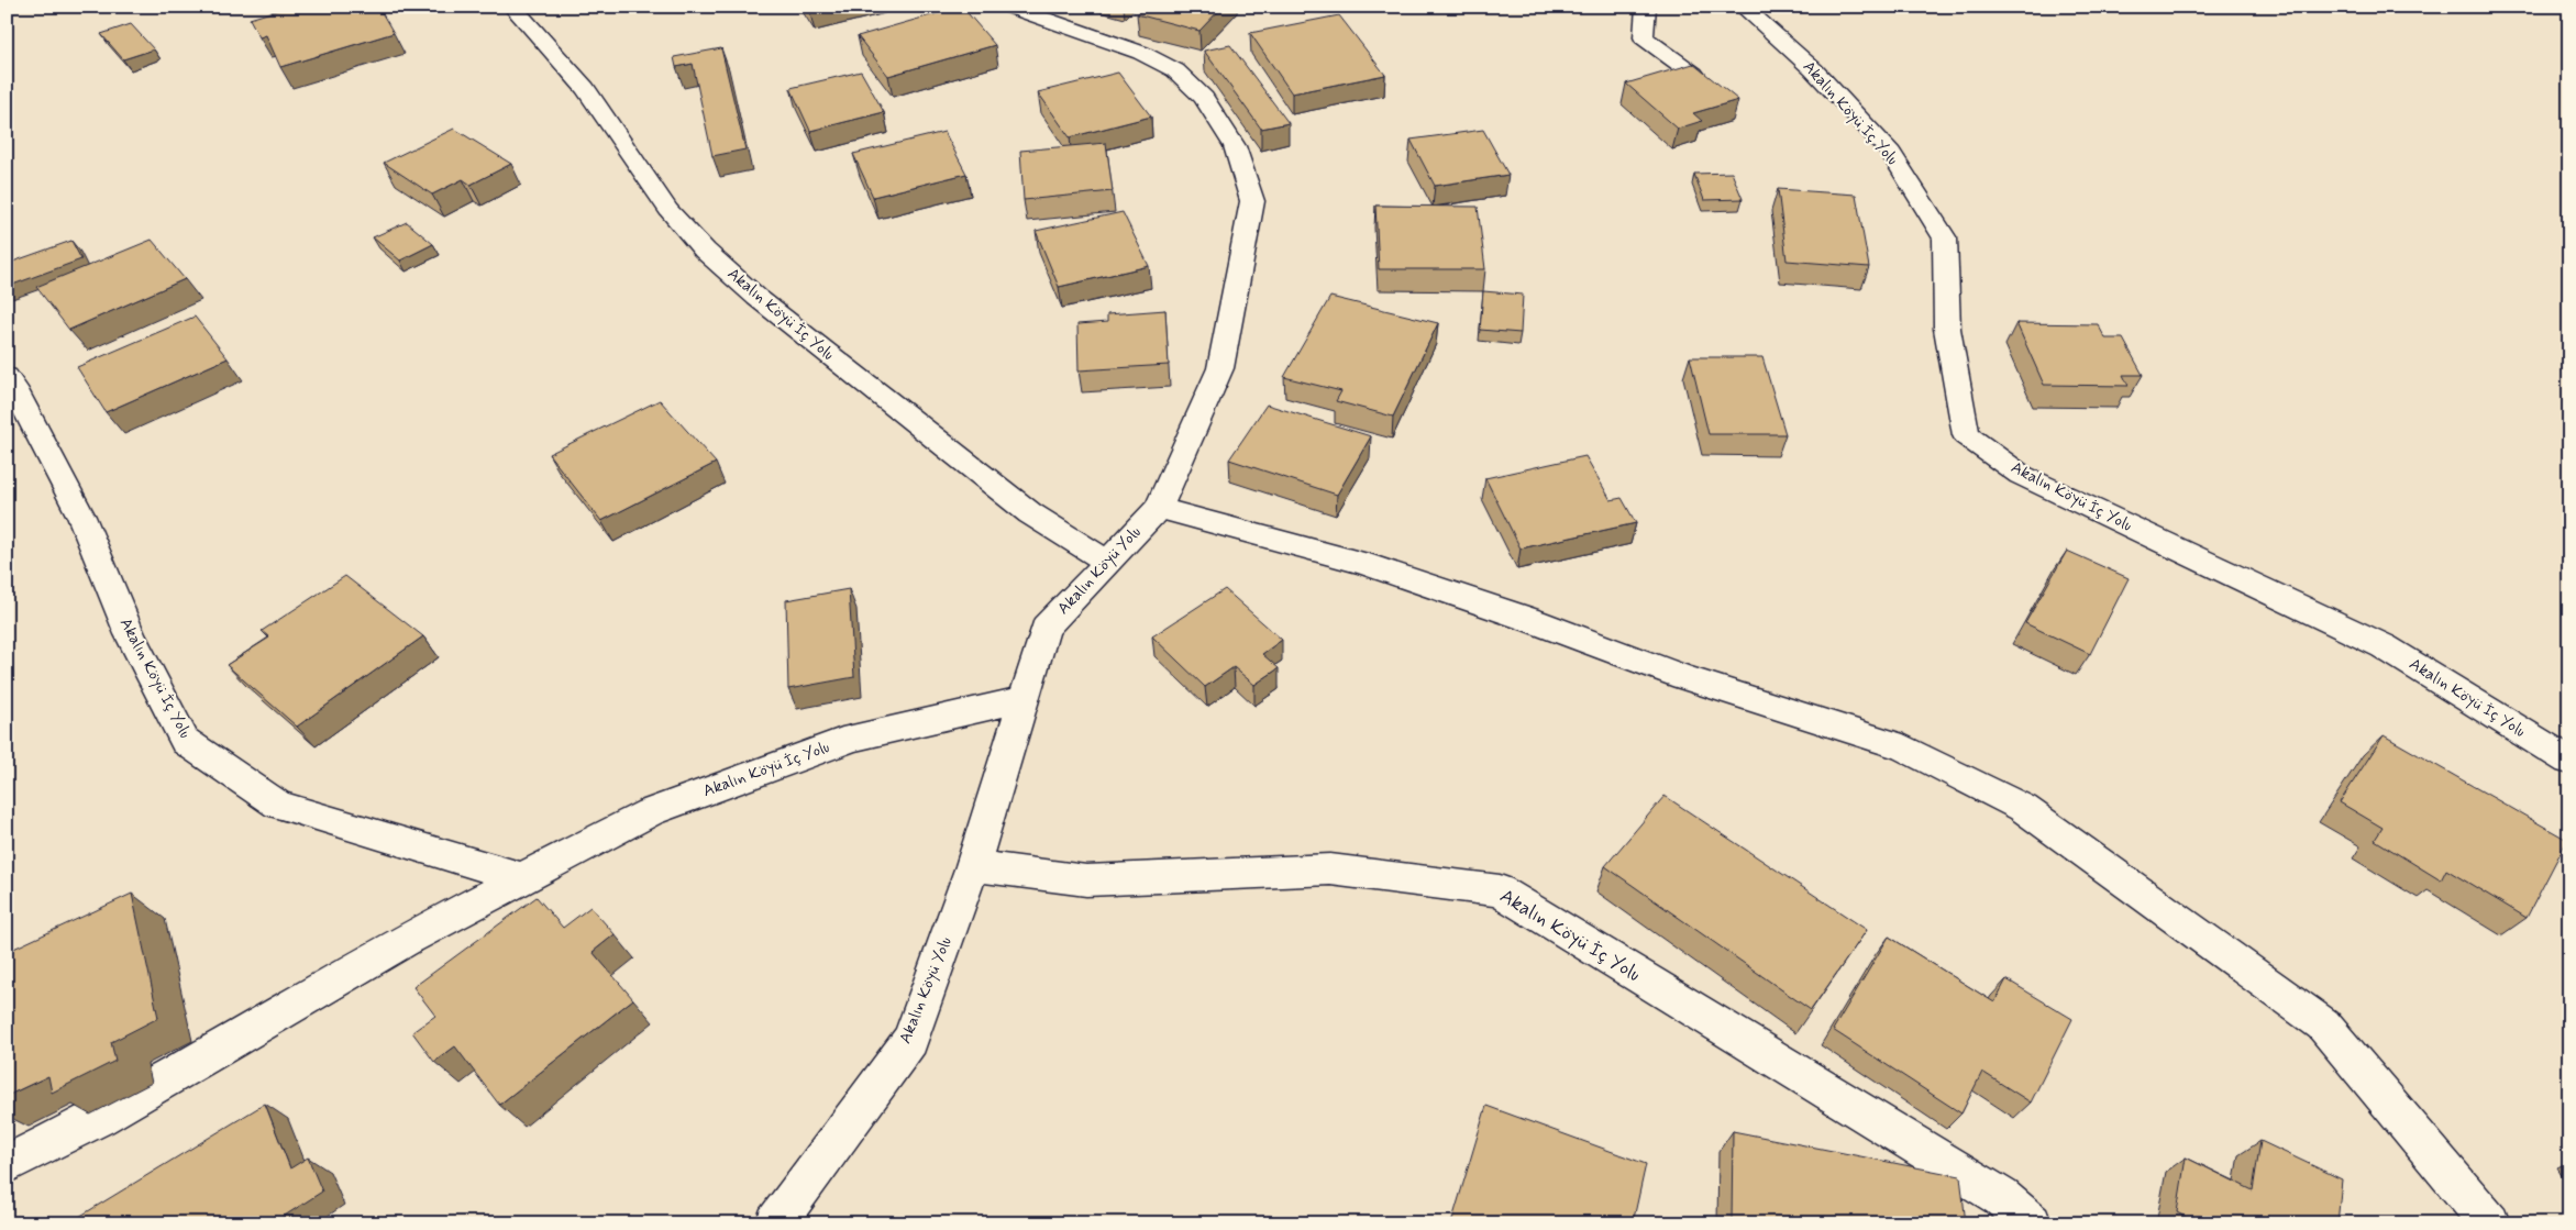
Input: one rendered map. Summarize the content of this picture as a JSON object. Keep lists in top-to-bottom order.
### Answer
{
  "streets": {
    "street": ["Akalın Köyü İç Yolu", "Akalın Köyü Yolu"]
  },
  "crossings": [
    ["Akalın Köyü İç Yolu", "Akalın Köyü Yolu"]
  ]
}
